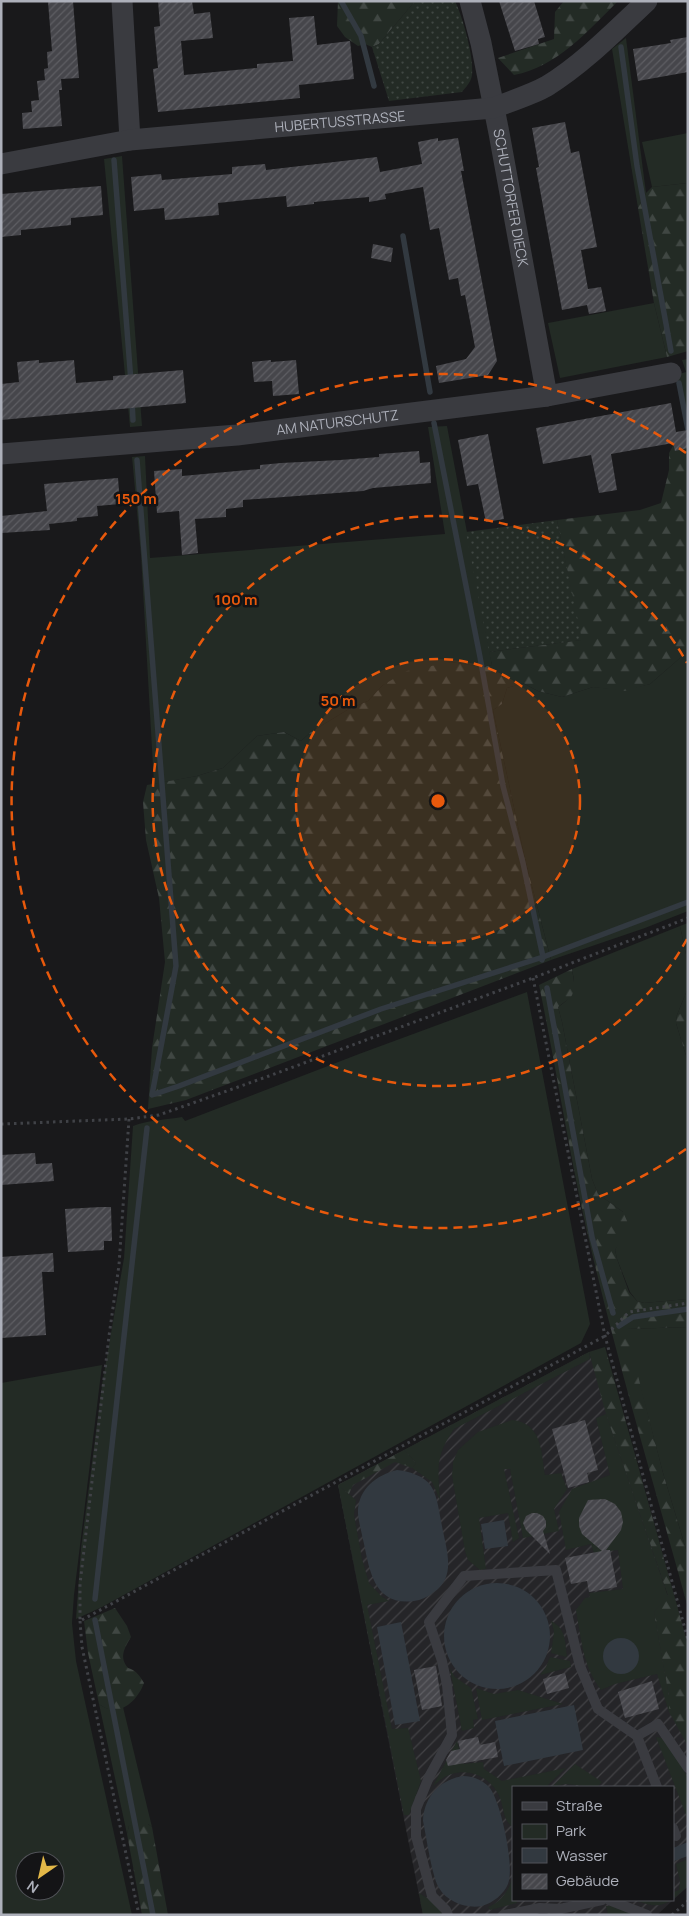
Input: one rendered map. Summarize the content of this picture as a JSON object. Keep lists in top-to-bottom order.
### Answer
{
  "streets": {
    "street": ["HUBERTUSSTRASSE", "SCHUTTORFER DIECK", "AM NATURSCHUTZ"]
  },
  "crossings": [
    ["HUBERTUSSTRASSE", "SCHUTTORFER DIECK"],
    ["SCHUTTORFER DIECK", "AM NATURSCHUTZ"]
  ],
  "legend": [
    "Straße",
    "Park",
    "Wasser",
    "Gebäude"
  ],
  "north": "bottom left",
  "rings": ["150 m", "100 m", "50 m"]
}
